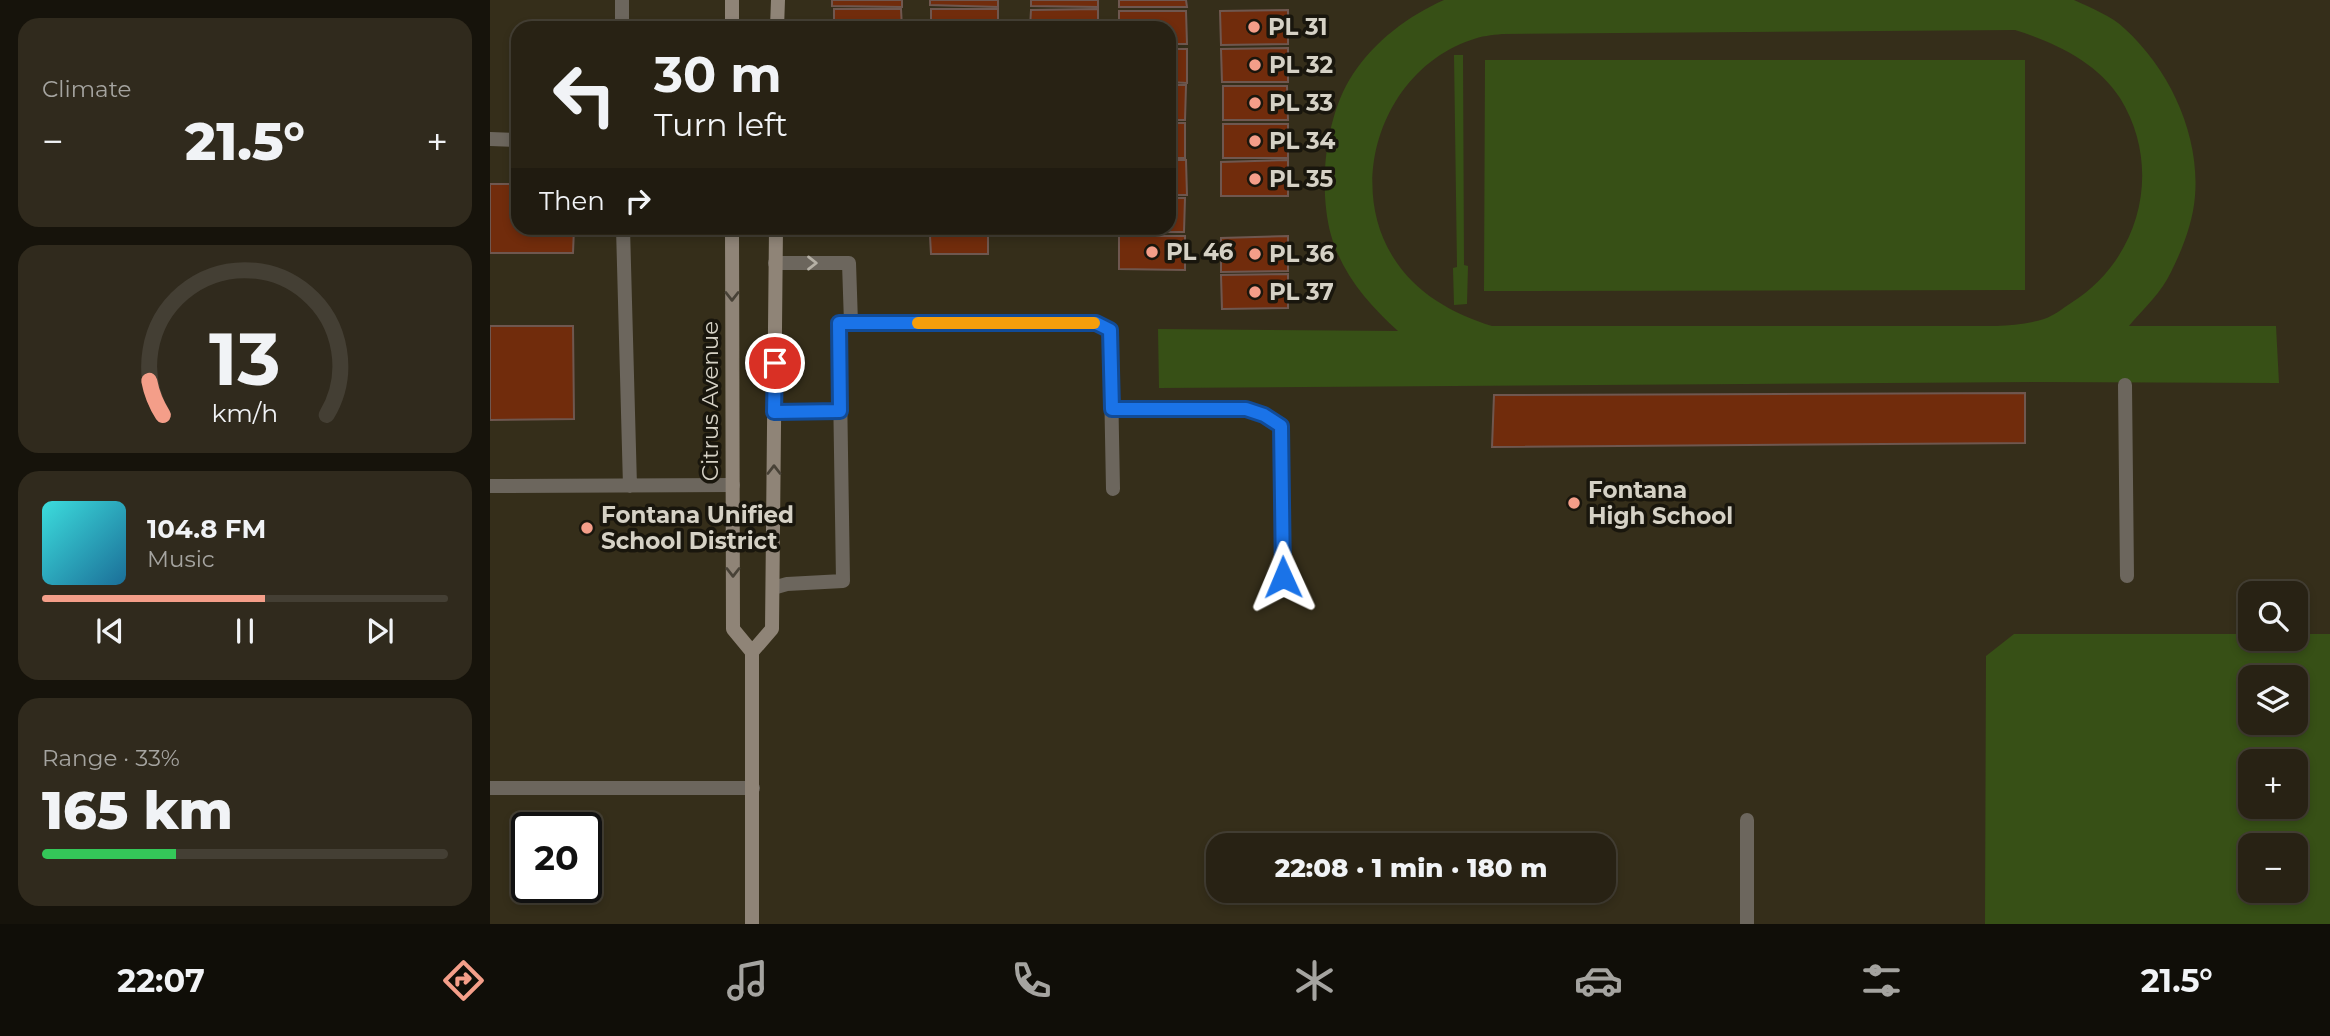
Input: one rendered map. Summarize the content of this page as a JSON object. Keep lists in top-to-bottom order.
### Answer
{
  "streets": {
    "main road": ["Citrus Avenue"]
  },
  "places": [
    "PL 31",
    "PL 32",
    "PL 33",
    "PL 34",
    "PL 35",
    "PL 46",
    "PL 36",
    "PL 37",
    "Fontana High School",
    "Fontana Unified School District"
  ],
  "page": {
    "tile": [
      "Climate",
      ["Range · 33%", "165 km"]
    ],
    "turn": ["30 m", "Turn left"],
    "heat": ["−", "21.5°", "+"],
    "then": "Then",
    "song": ["104.8 FM", "Music"],
    "map_buttons": ["+", "−"],
    "limit": "20",
    "trip": "22:08 · 1 min · 180 m",
    "tabs": ["22:07", "21.5°"],
    "gauge": ["13", "km/h"]
  }
}
